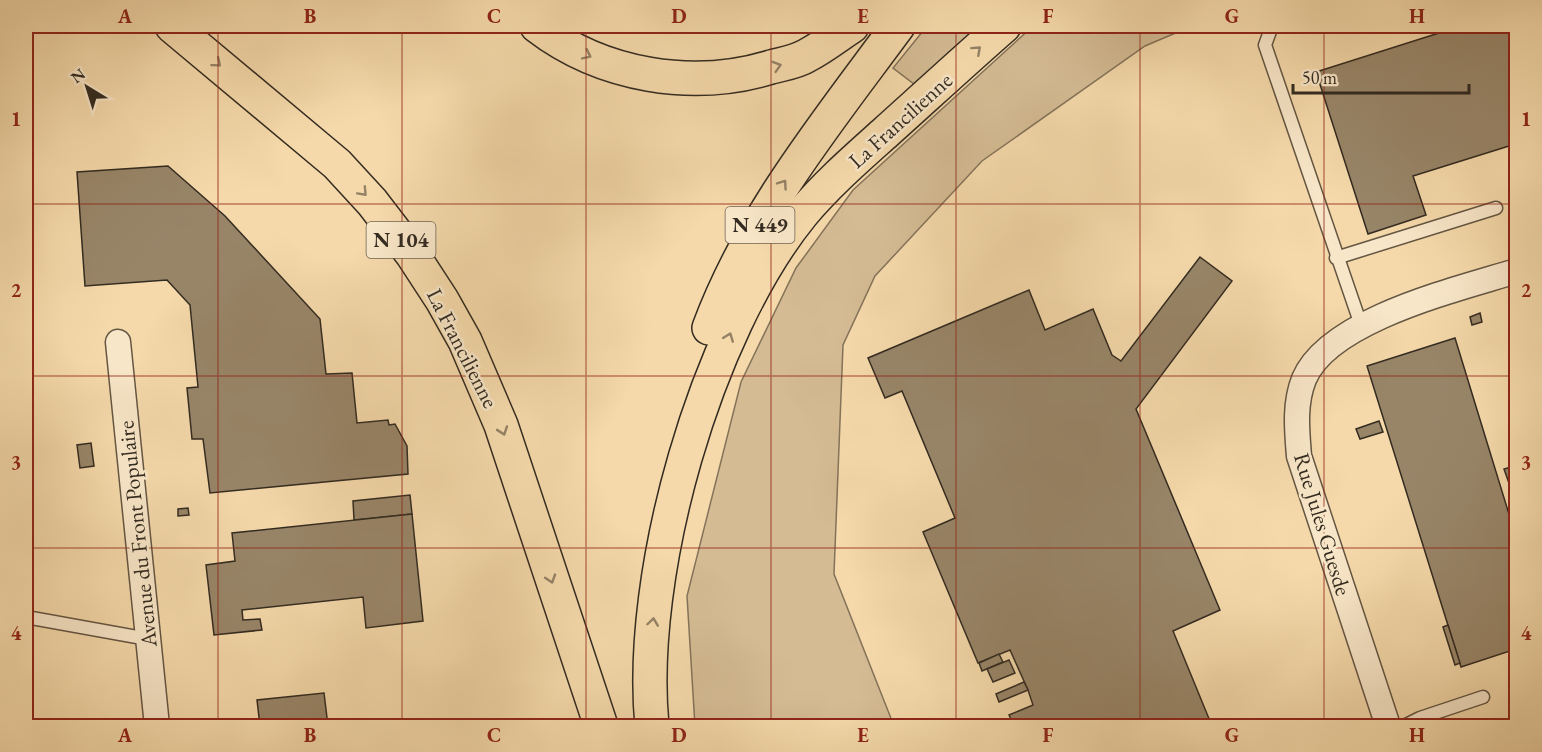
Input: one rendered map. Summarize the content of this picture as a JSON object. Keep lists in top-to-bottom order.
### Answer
{
  "streets": {
    "highway": ["La Francilienne", "N 449", "N 104"],
    "street": ["Rue Jules Guesde", "Avenue du Front Populaire"]
  },
  "crossings": [
    ["La Francilienne", "N 449"]
  ],
  "scale_bar": "50 m",
  "north": "top left",
  "grid": {
    "columns": [
      "A",
      "B",
      "C",
      "D",
      "E",
      "F",
      "G",
      "H"
    ],
    "rows": [
      "1",
      "2",
      "3",
      "4"
    ]
  }
}
